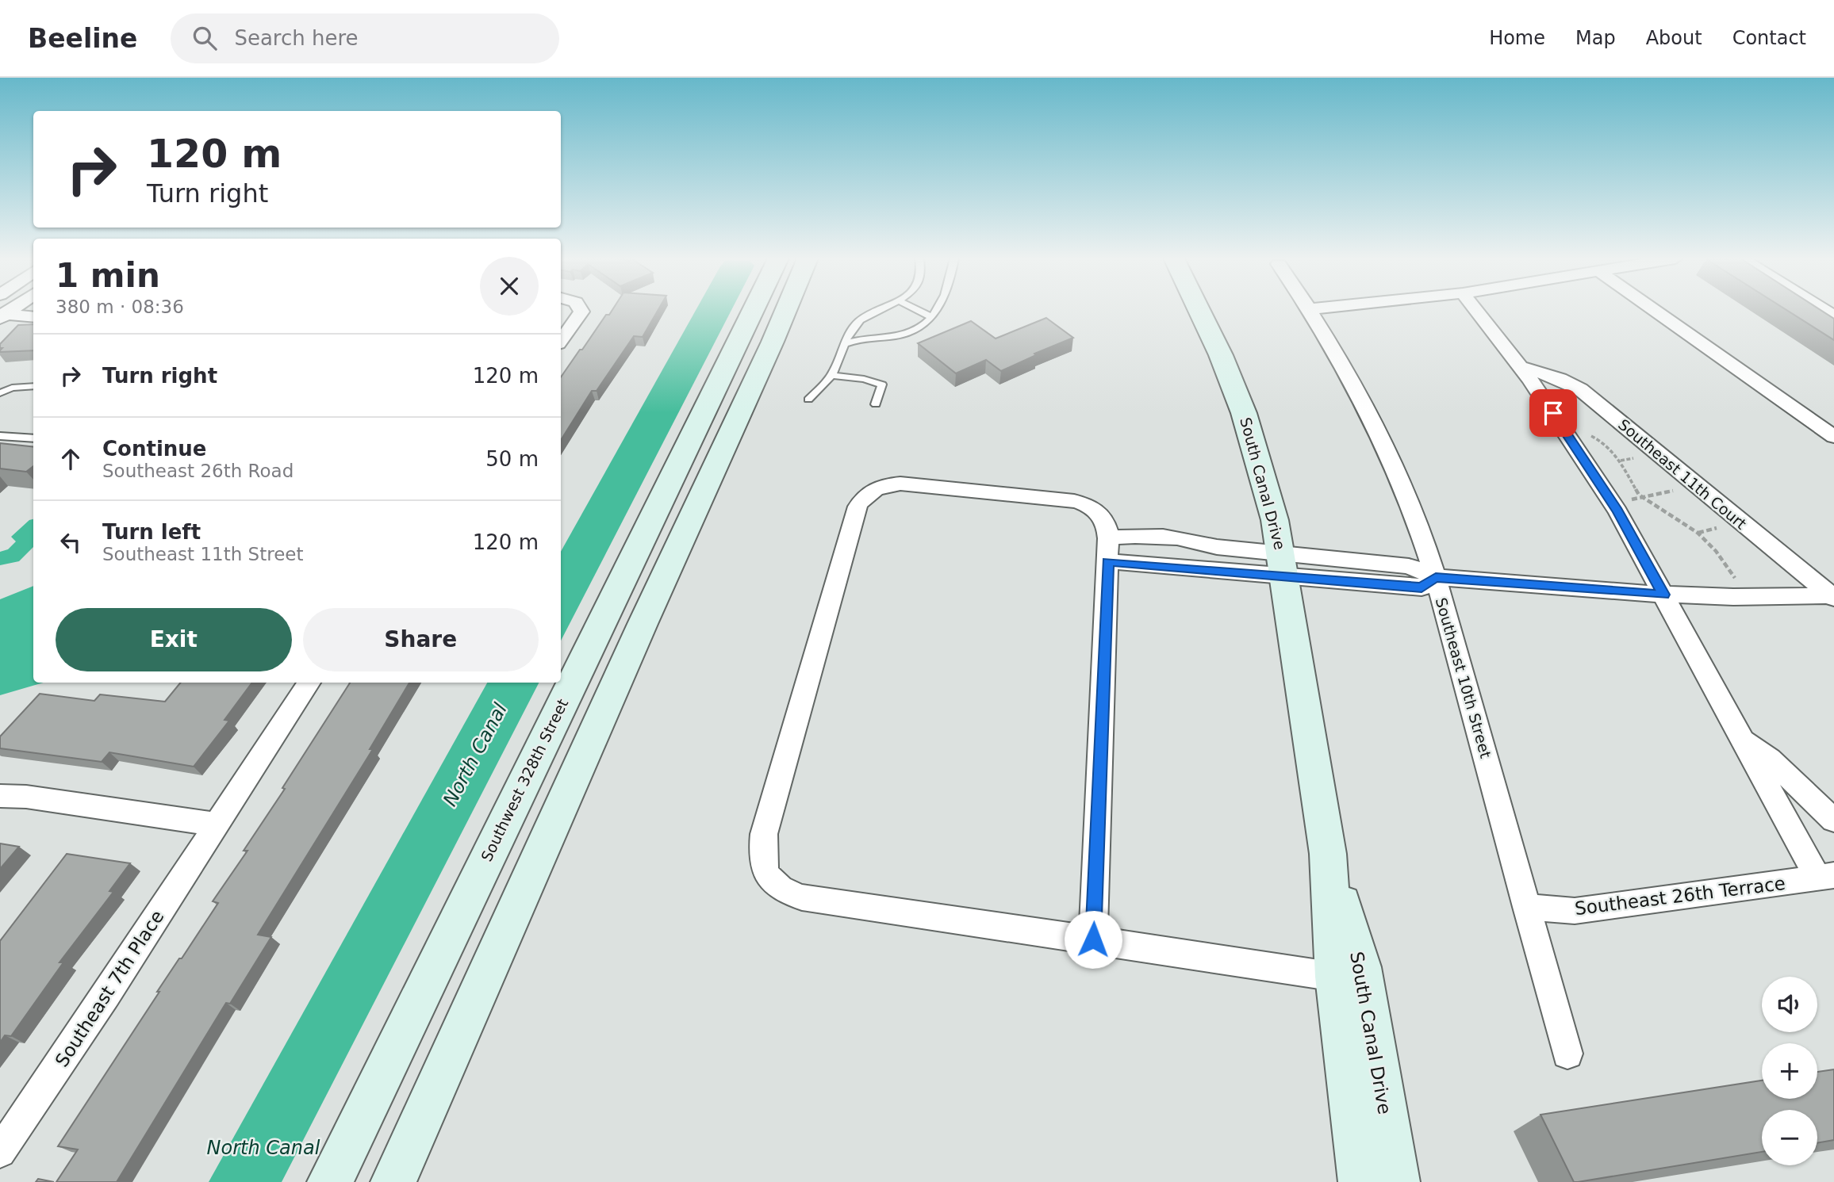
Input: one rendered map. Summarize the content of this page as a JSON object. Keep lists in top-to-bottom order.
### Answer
{
  "streets": {
    "street": [
      "Southeast 11th Court",
      "South Canal Drive",
      "Southeast 10th Street",
      "Southwest 328th Street",
      "Southeast 26th Terrace",
      "Southeast 7th Place"
    ]
  },
  "crossings": [
    ["Southeast 10th Street", "Southeast 26th Terrace"]
  ],
  "water": ["North Canal"],
  "page": {
    "header": "Beeline",
    "search": "Search here",
    "nav": [
      "Home",
      "Map",
      "About",
      "Contact"
    ],
    "turn": ["120 m", "Turn right"],
    "heading": ["1 min", "380 m · 08:36"],
    "list": [
      {
        "name": "Turn right",
        "value": "120 m"
      },
      {
        "name": "Continue",
        "note": "Southeast 26th Road",
        "value": "50 m"
      },
      {
        "name": "Turn left",
        "note": "Southeast 11th Street",
        "value": "120 m"
      }
    ],
    "buttons": ["Exit", "Share"],
    "map_buttons": ["+", "−"]
  }
}
